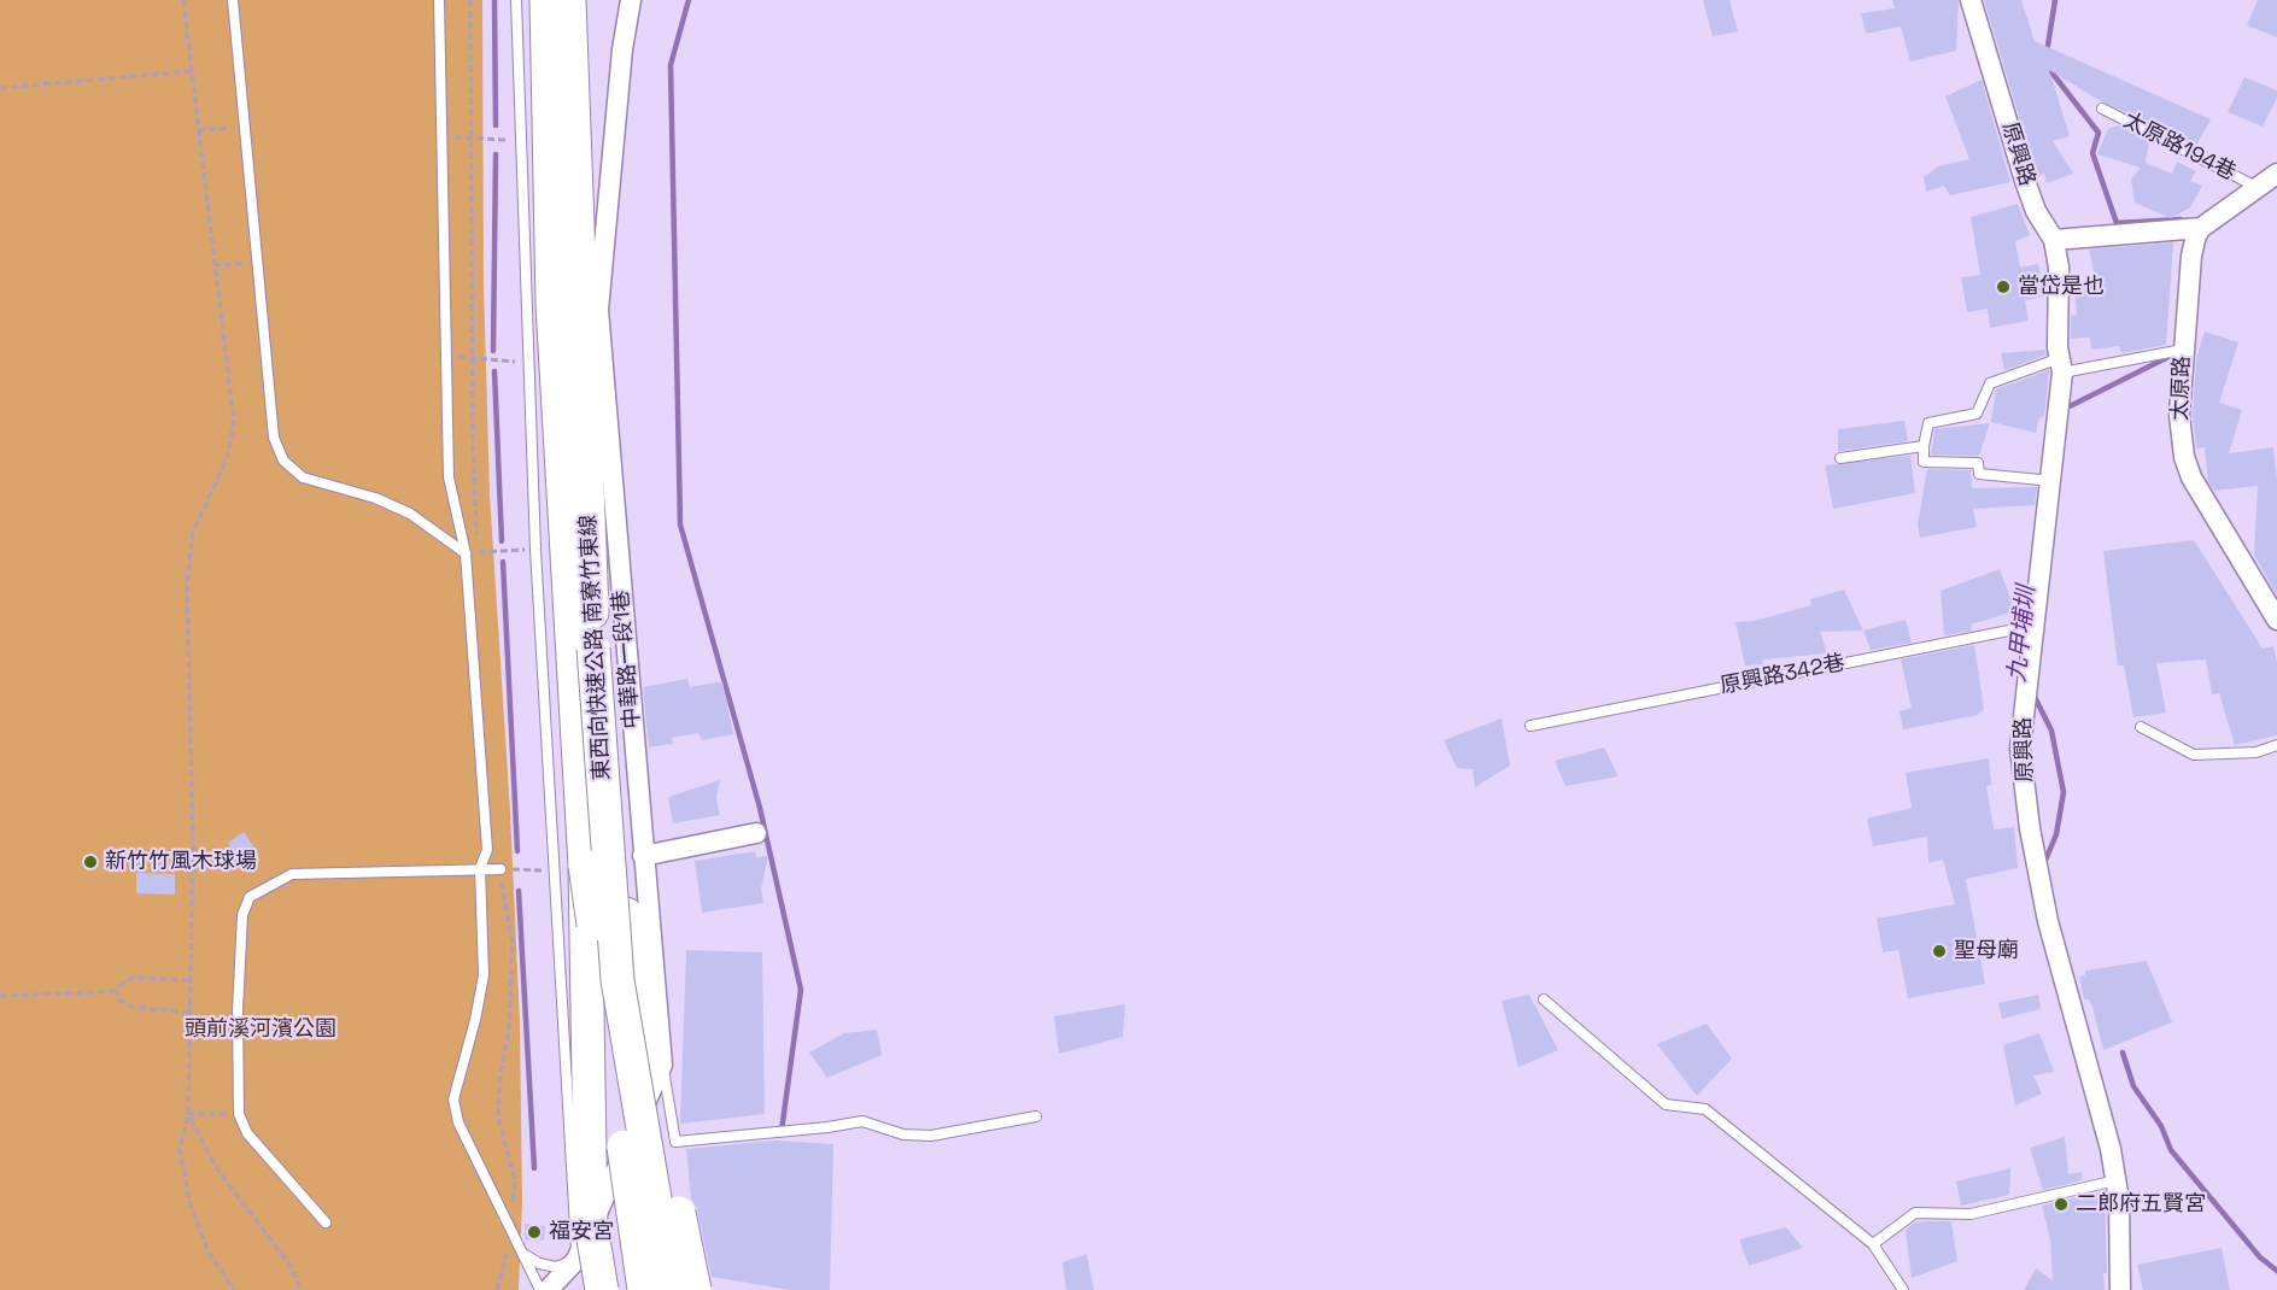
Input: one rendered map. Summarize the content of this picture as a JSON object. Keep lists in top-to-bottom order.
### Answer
{
  "streets": {
    "highway": ["東西向快速公路 南寮竹東線"],
    "street": ["原興路", "太原路", "中華路一段1巷"],
    "lane": ["太原路194巷", "原興路342巷"]
  },
  "crossings": [
    ["原興路", "原興路342巷"]
  ],
  "water": ["九甲埔圳"],
  "parks": ["頭前溪河濱公園"],
  "places": [
    "當岱是也",
    "新竹竹風木球場",
    "聖母廟",
    "二郎府五賢宮",
    "福安宮"
  ]
}
